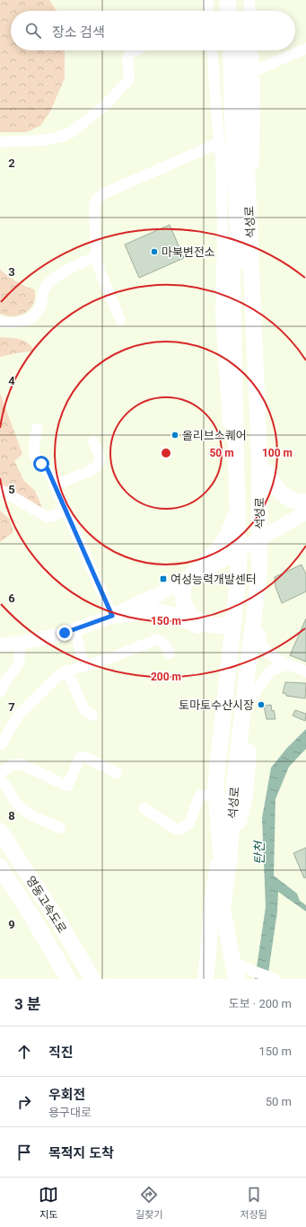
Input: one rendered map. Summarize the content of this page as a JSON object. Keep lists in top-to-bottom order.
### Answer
{
  "streets": {
    "highway": ["석성로", "영동고속도로"]
  },
  "water": ["탄천"],
  "places": {
    "other": ["마북변전소", "올리브스퀘어", "토마토수산시장"],
    "transit": ["여성능력개발센터"]
  },
  "page": {
    "search": "장소 검색",
    "heading": ["3 분", "도보 · 200 m"],
    "list": [
      ["직진", "150 m"],
      ["우회전", "용구대로", "50 m"],
      "목적지 도착"
    ],
    "nav": ["지도", "길찾기", "저장됨"]
  },
  "grid": {
    "rows": [
      "2",
      "3",
      "4",
      "5",
      "6",
      "7",
      "8",
      "9"
    ]
  },
  "rings": [
    "50 m",
    "100 m",
    "150 m",
    "200 m"
  ]
}
